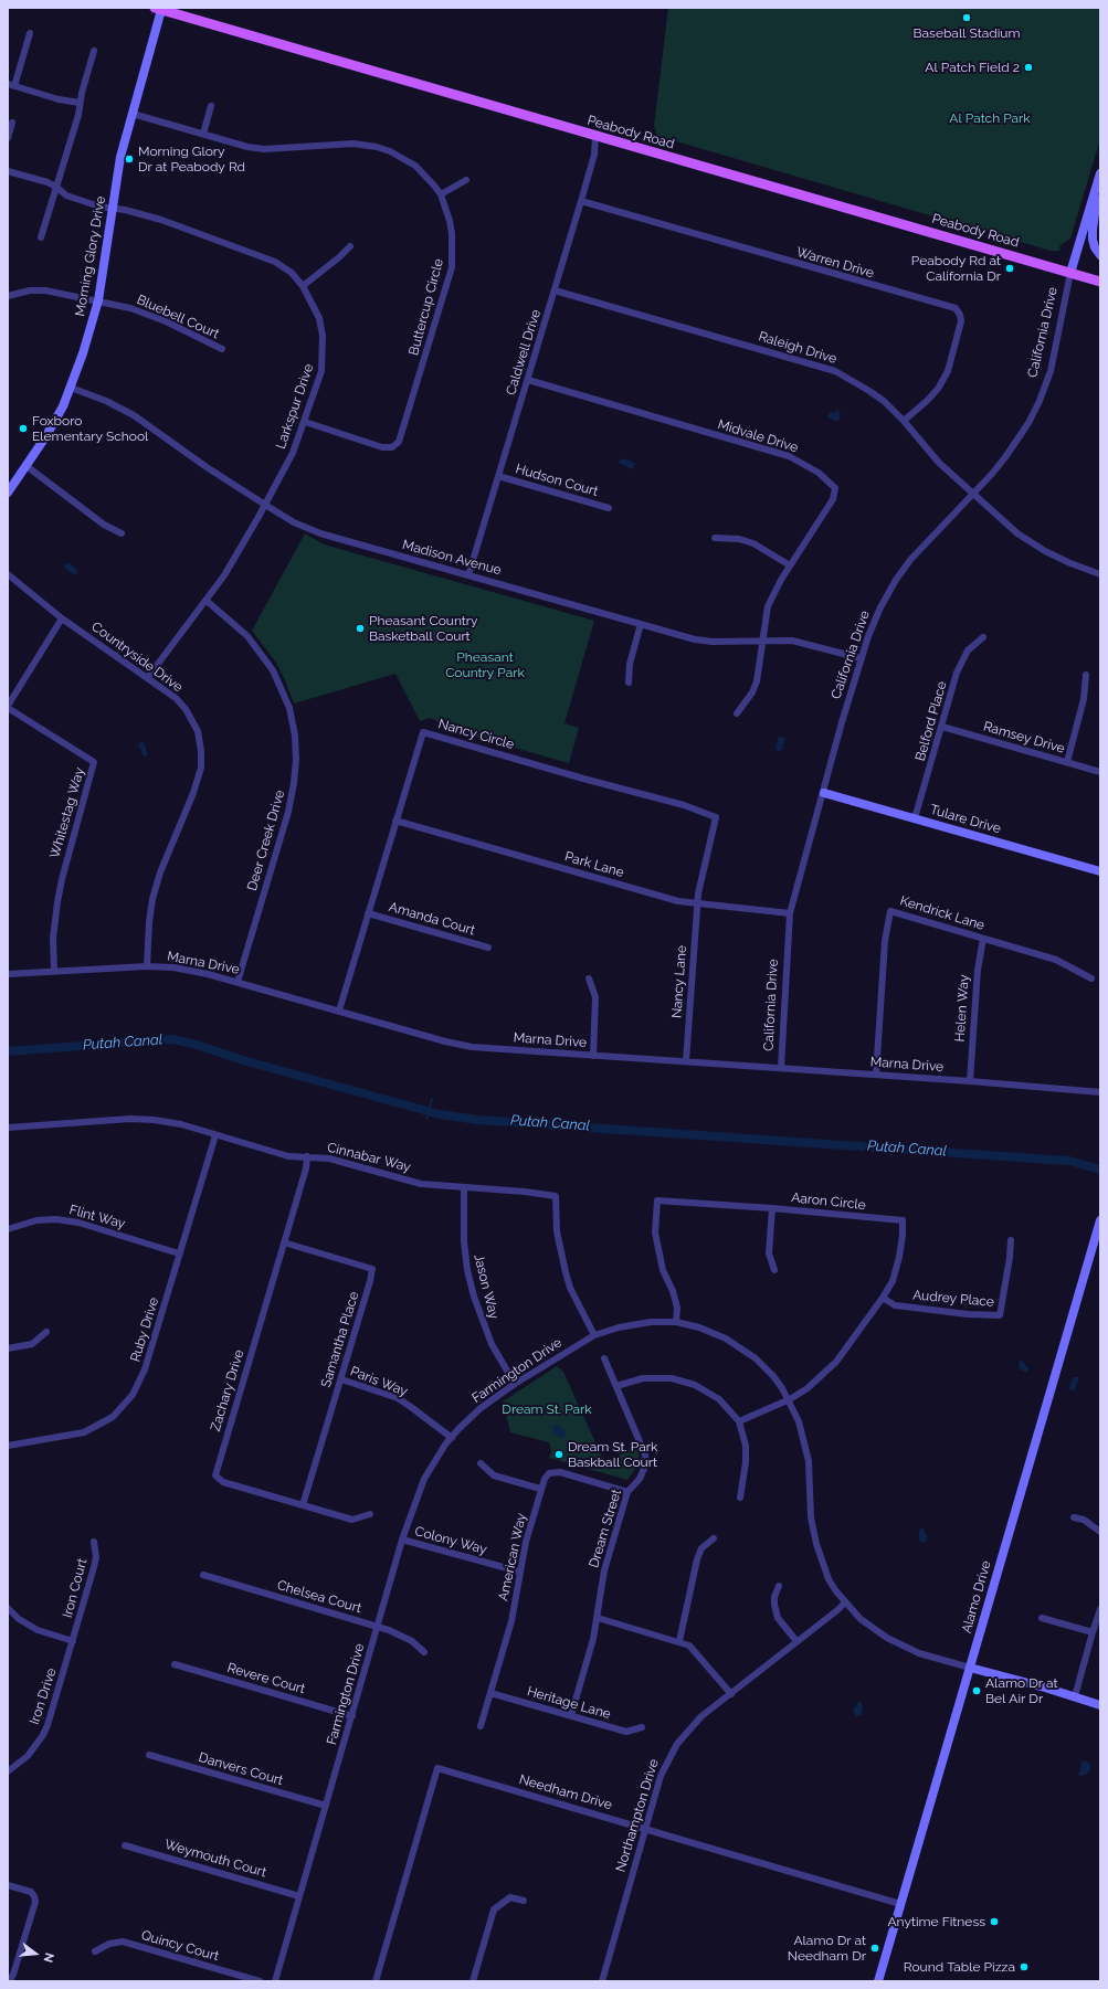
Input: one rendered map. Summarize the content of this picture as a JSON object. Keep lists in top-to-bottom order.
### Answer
{
  "streets": {
    "main road": ["Peabody Road"],
    "street": [
      "Morning Glory Drive",
      "Warren Drive",
      "Buttercup Circle",
      "Bluebell Court",
      "California Drive",
      "Raleigh Drive",
      "Caldwell Drive",
      "Larkspur Drive",
      "Midvale Drive",
      "Hudson Court",
      "Madison Avenue",
      "Countryside Drive",
      "Belford Place",
      "Nancy Circle",
      "Ramsey Drive",
      "Whitestag Way",
      "Tulare Drive",
      "Deer Creek Drive",
      "Park Lane",
      "Kendrick Lane",
      "Amanda Court",
      "Marna Drive",
      "Nancy Lane",
      "Helen Way",
      "Cinnabar Way",
      "Aaron Circle",
      "Flint Way",
      "Jason Way",
      "Audrey Place",
      "Ruby Drive",
      "Samantha Place",
      "Farmington Drive",
      "Paris Way",
      "Zachary Drive",
      "Dream Street",
      "Colony Way",
      "American Way",
      "Iron Court",
      "Chelsea Court",
      "Alamo Drive",
      "Revere Court",
      "Iron Drive",
      "Heritage Lane",
      "Danvers Court",
      "Needham Drive",
      "Northampton Drive",
      "Weymouth Court",
      "Quincy Court"
    ]
  },
  "crossings": [
    ["Peabody Road", "Morning Glory Drive"],
    ["Peabody Road", "California Drive"],
    ["Peabody Road", "Caldwell Drive"],
    ["Morning Glory Drive", "Buttercup Circle"],
    ["Morning Glory Drive", "Bluebell Court"],
    ["Morning Glory Drive", "Larkspur Drive"],
    ["Morning Glory Drive", "Madison Avenue"],
    ["Warren Drive", "Raleigh Drive"],
    ["Warren Drive", "Caldwell Drive"],
    ["Buttercup Circle", "Larkspur Drive"],
    ["California Drive", "Raleigh Drive"],
    ["California Drive", "Madison Avenue"],
    ["California Drive", "Tulare Drive"],
    ["California Drive", "Park Lane"],
    ["California Drive", "Marna Drive"],
    ["Raleigh Drive", "Caldwell Drive"],
    ["Caldwell Drive", "Midvale Drive"],
    ["Caldwell Drive", "Hudson Court"],
    ["Caldwell Drive", "Madison Avenue"],
    ["Larkspur Drive", "Madison Avenue"],
    ["Larkspur Drive", "Countryside Drive"],
    ["Larkspur Drive", "Deer Creek Drive"],
    ["Midvale Drive", "Madison Avenue"],
    ["Countryside Drive", "Marna Drive"],
    ["Belford Place", "Ramsey Drive"],
    ["Belford Place", "Tulare Drive"],
    ["Nancy Circle", "Park Lane"],
    ["Nancy Circle", "Amanda Court"],
    ["Nancy Circle", "Marna Drive"],
    ["Nancy Circle", "Nancy Lane"],
    ["Whitestag Way", "Marna Drive"],
    ["Deer Creek Drive", "Marna Drive"],
    ["Park Lane", "Nancy Lane"],
    ["Kendrick Lane", "Marna Drive"],
    ["Kendrick Lane", "Helen Way"],
    ["Marna Drive", "Nancy Lane"],
    ["Marna Drive", "Helen Way"],
    ["Cinnabar Way", "Jason Way"],
    ["Cinnabar Way", "Ruby Drive"],
    ["Cinnabar Way", "Farmington Drive"],
    ["Cinnabar Way", "Zachary Drive"],
    ["Aaron Circle", "Audrey Place"],
    ["Aaron Circle", "Farmington Drive"],
    ["Flint Way", "Ruby Drive"],
    ["Jason Way", "Farmington Drive"],
    ["Samantha Place", "Paris Way"],
    ["Samantha Place", "Zachary Drive"],
    ["Farmington Drive", "Paris Way"],
    ["Farmington Drive", "Colony Way"],
    ["Farmington Drive", "Chelsea Court"],
    ["Farmington Drive", "Alamo Drive"],
    ["Farmington Drive", "Revere Court"],
    ["Farmington Drive", "Danvers Court"],
    ["Farmington Drive", "Northampton Drive"],
    ["Farmington Drive", "Weymouth Court"],
    ["Dream Street", "American Way"],
    ["Dream Street", "Heritage Lane"],
    ["Colony Way", "American Way"],
    ["American Way", "Heritage Lane"],
    ["Iron Court", "Iron Drive"],
    ["Alamo Drive", "Needham Drive"],
    ["Needham Drive", "Northampton Drive"]
  ],
  "water": ["Putah Canal"],
  "parks": ["Al Patch Park", "Pheasant Country Park", "Dream St. Park"],
  "places": [
    "Baseball Stadium",
    "Al Patch Field 2",
    "Morning Glory Dr at Peabody Rd",
    "Peabody Rd at California Dr",
    "Foxboro Elementary School",
    "Pheasant Country Basketball Court",
    "Dream St. Park Baskball Court",
    "Alamo Dr at Bel Air Dr",
    "Anytime Fitness",
    "Alamo Dr at Needham Dr",
    "Round Table Pizza"
  ],
  "north": "right"
}
